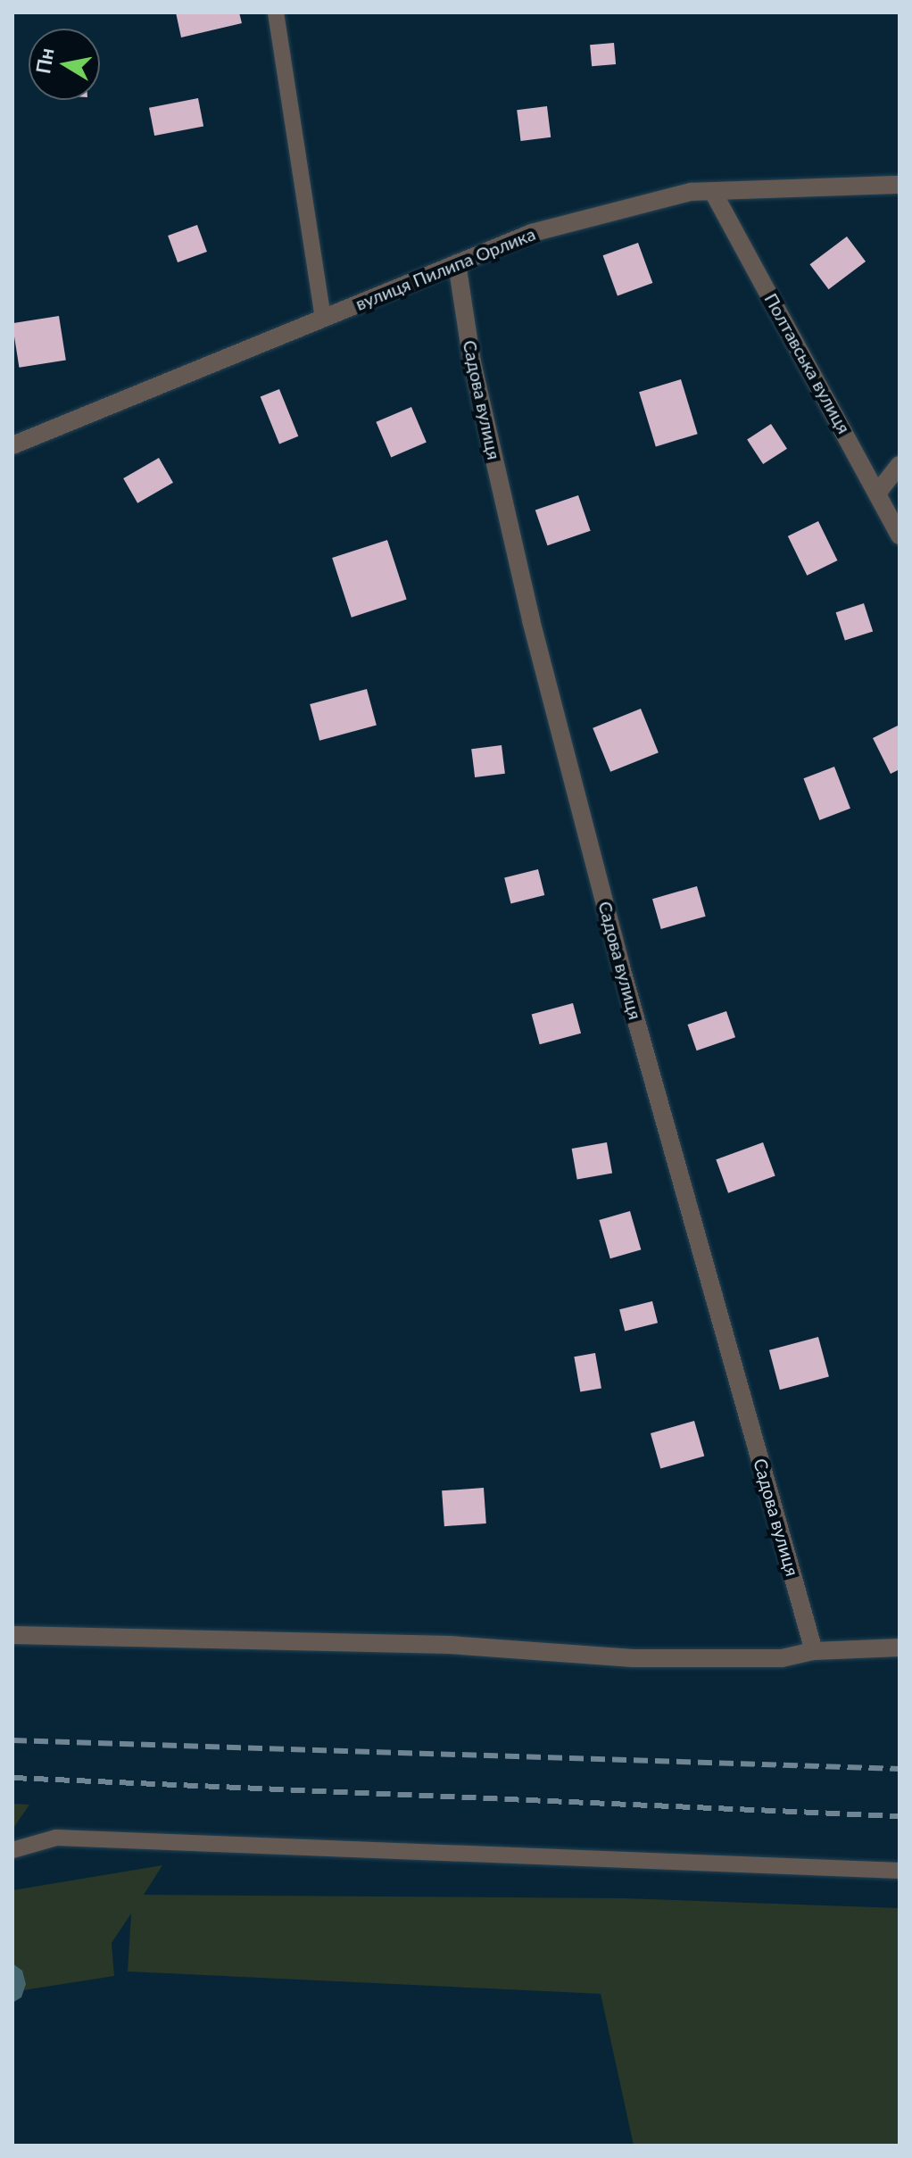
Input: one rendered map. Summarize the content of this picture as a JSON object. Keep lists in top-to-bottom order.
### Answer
{
  "streets": {
    "street": ["вулиця Пилипа Орлика", "Полтавська вулиця", "Садова вулиця"]
  },
  "crossings": [
    ["вулиця Пилипа Орлика", "Полтавська вулиця"],
    ["вулиця Пилипа Орлика", "Садова вулиця"]
  ],
  "north": "left"
}
